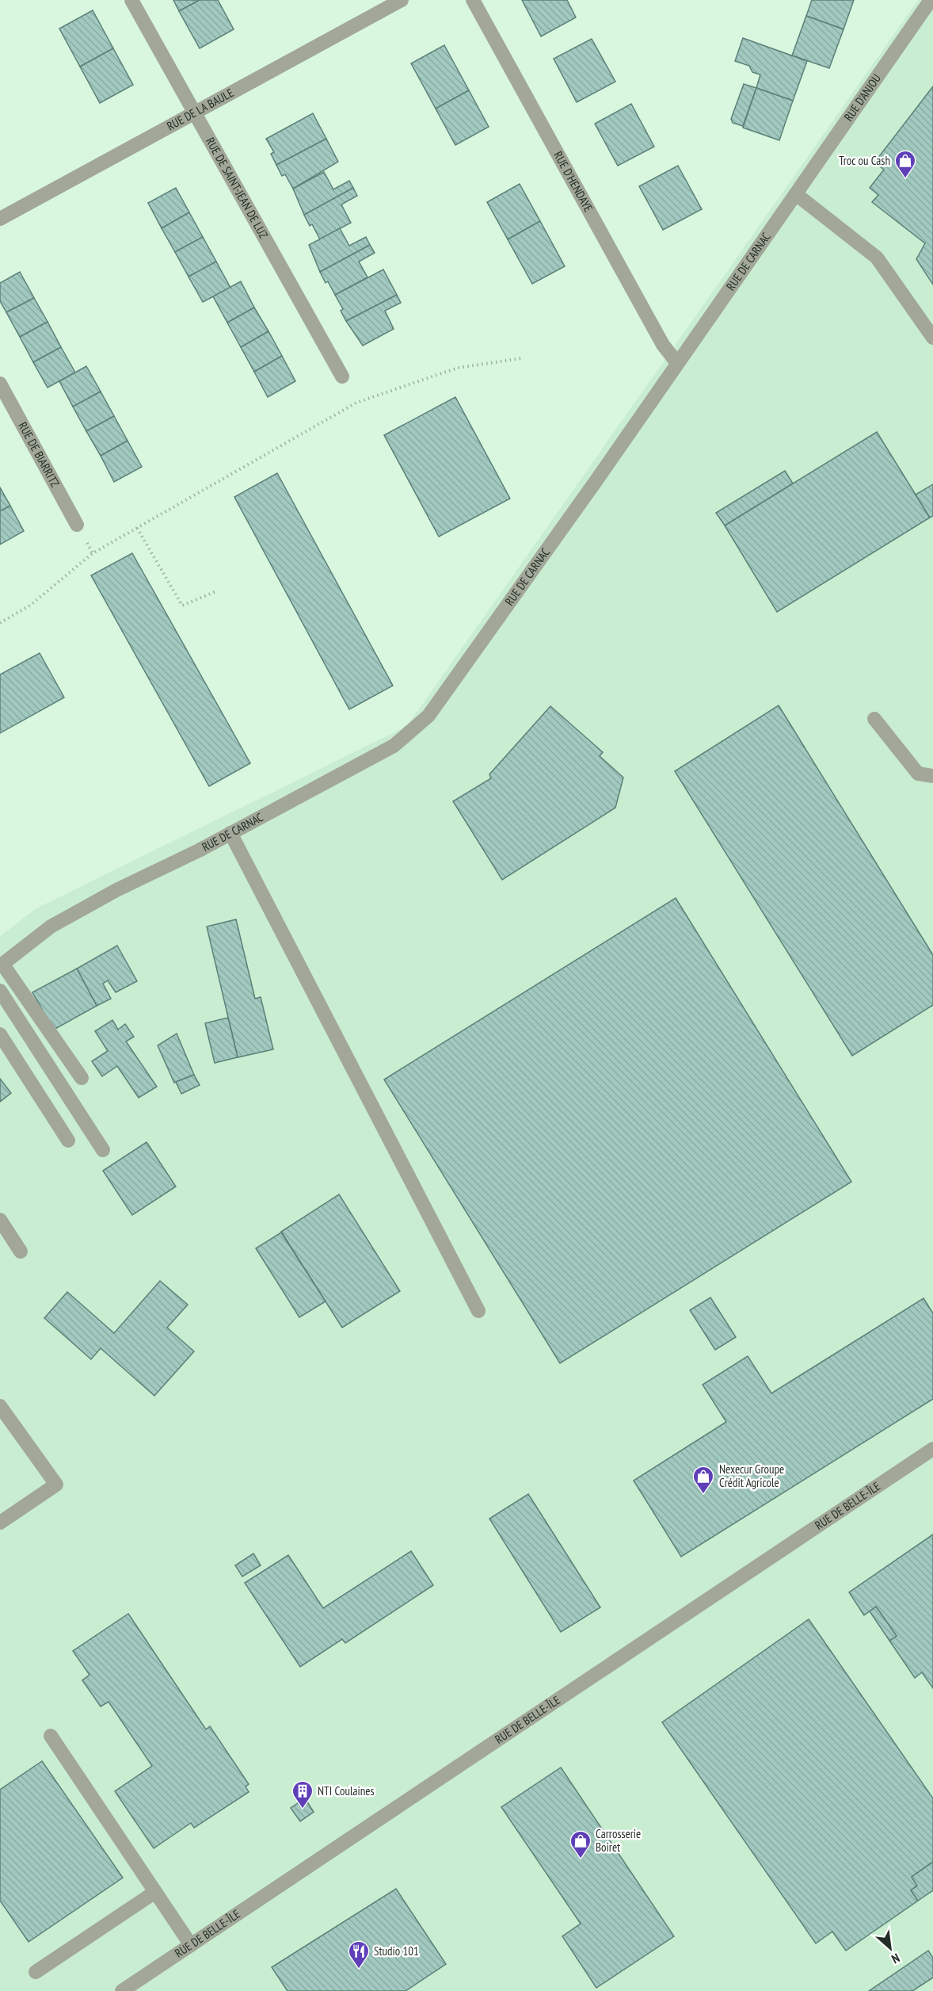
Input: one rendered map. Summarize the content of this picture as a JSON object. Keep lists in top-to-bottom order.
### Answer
{
  "streets": {
    "street": [
      "RUE D'ANJOU",
      "RUE DE LA BAULE",
      "RUE D'HENDAYE",
      "RUE DE SAINT-JEAN DE LUZ",
      "RUE DE CARNAC",
      "RUE DE BIARRITZ",
      "RUE DE BELLE-ÎLE"
    ]
  },
  "crossings": [
    ["RUE D'ANJOU", "RUE DE CARNAC"],
    ["RUE DE LA BAULE", "RUE DE SAINT-JEAN DE LUZ"],
    ["RUE D'HENDAYE", "RUE DE CARNAC"]
  ],
  "places": {
    "shop": ["Troc ou Cash", "Nexecur Groupe Crédit Agricole", "Carrosserie Boiret"],
    "building": ["NTI Coulaines"],
    "restaurant": ["Studio 101"]
  },
  "north": "bottom right"
}
